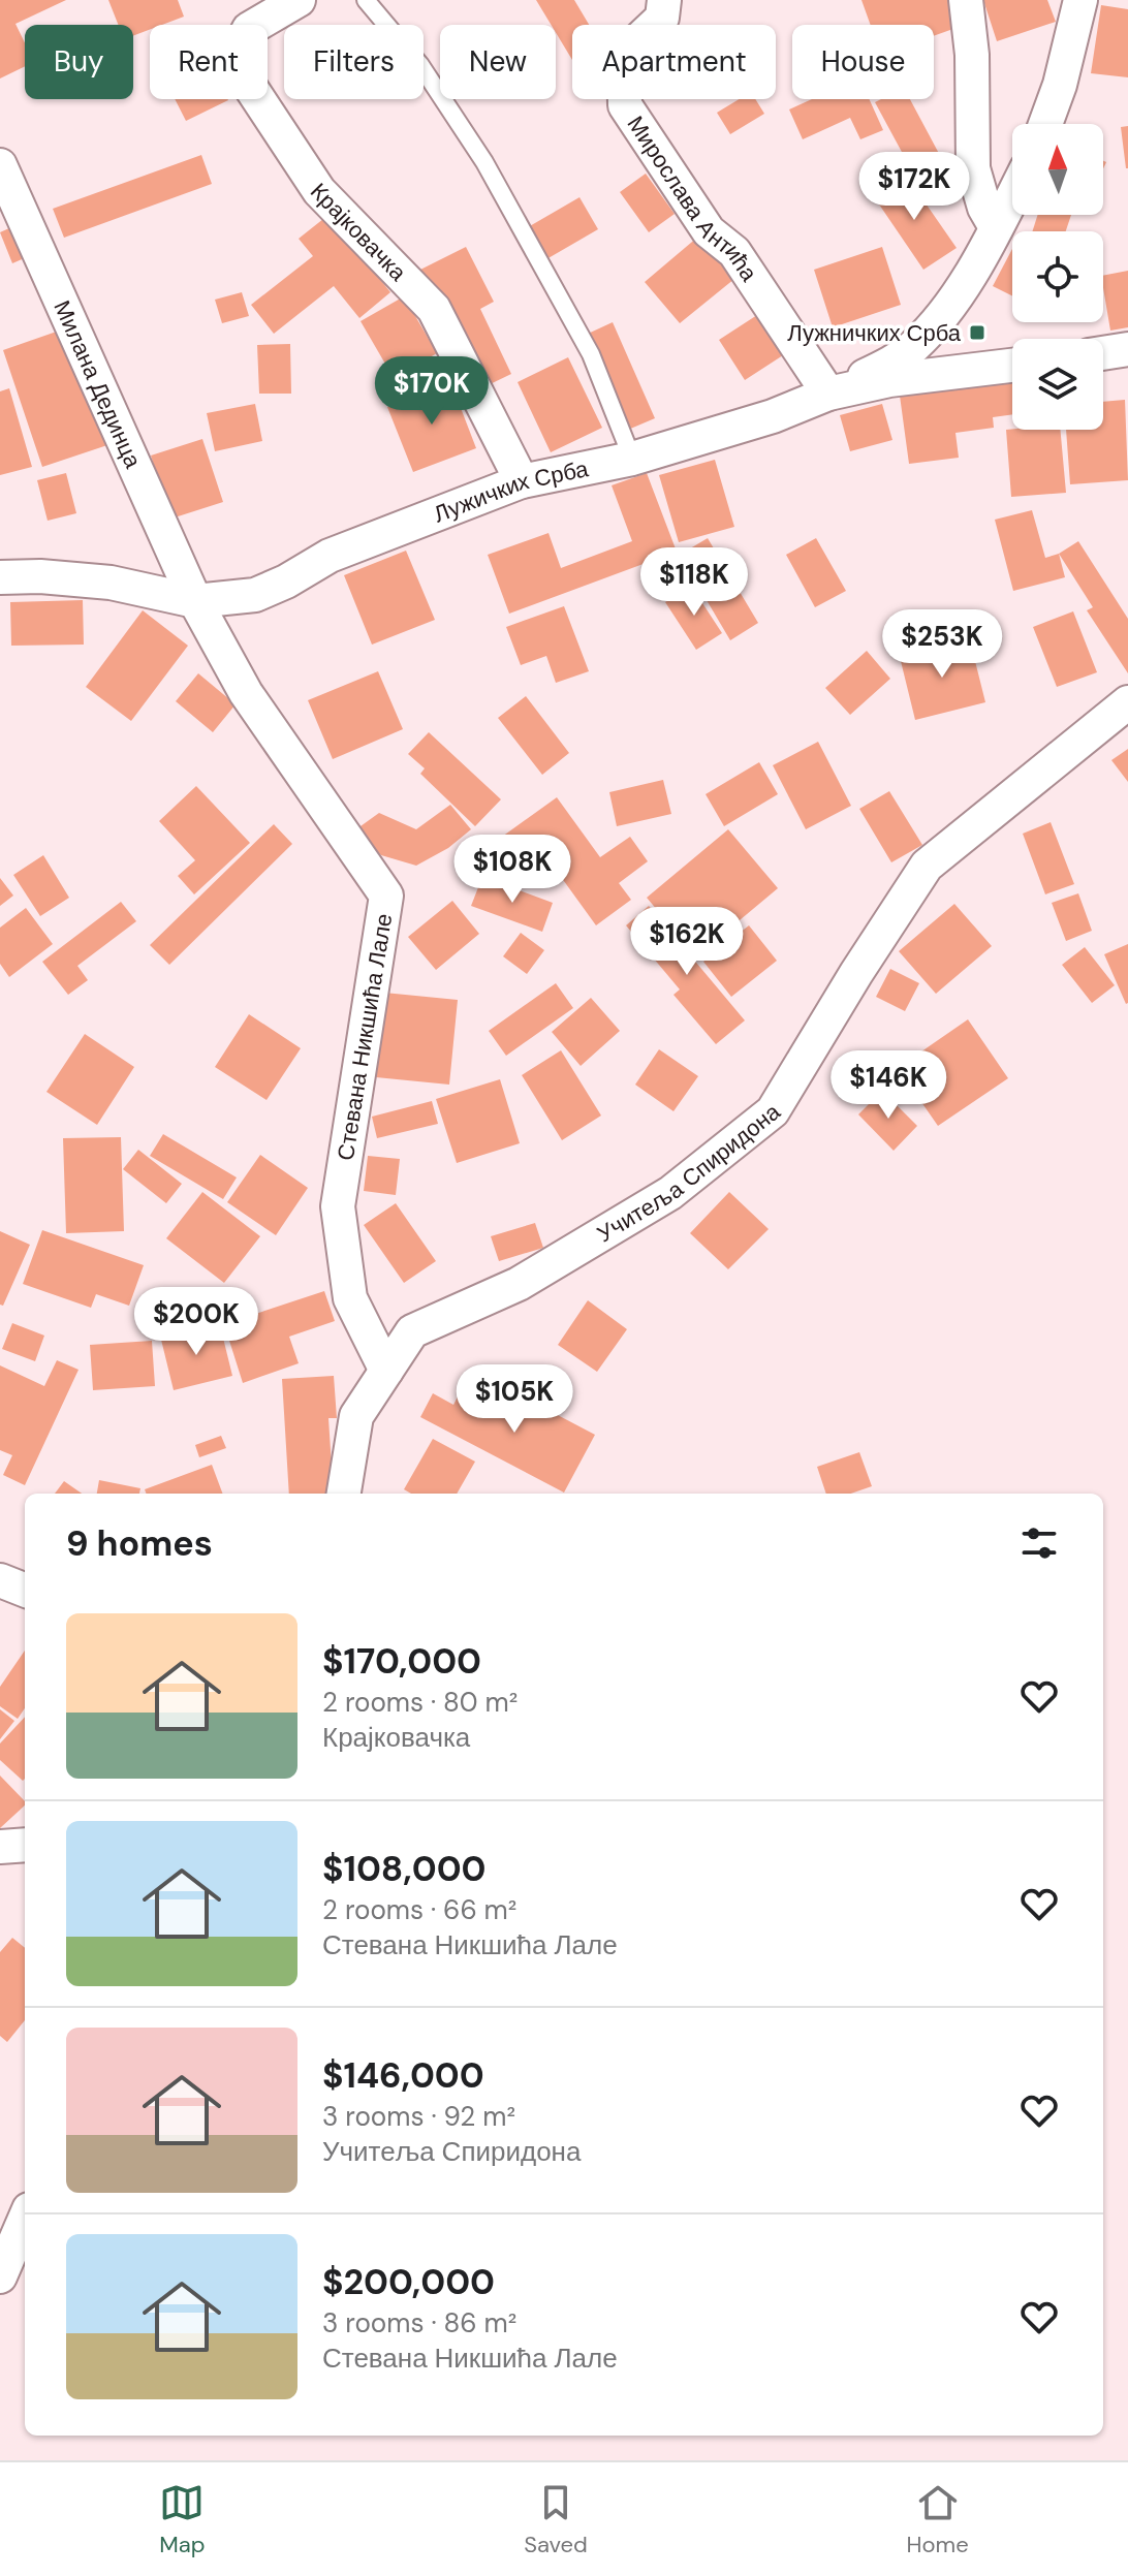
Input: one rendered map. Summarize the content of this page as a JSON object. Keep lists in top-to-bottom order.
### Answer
{
  "streets": {
    "street": [
      "Мирослава Антића",
      "Крајковачка",
      "Милана Дединца",
      "Лужичких Срба",
      "Стевана Никшића Лале",
      "Учитеља Спиридона"
    ]
  },
  "crossings": [
    ["Мирослава Антића", "Лужичких Срба"],
    ["Крајковачка", "Лужичких Срба"],
    ["Милана Дединца", "Лужичких Срба"],
    ["Милана Дединца", "Стевана Никшића Лале"],
    ["Лужичких Срба", "Стевана Никшића Лале"],
    ["Стевана Никшића Лале", "Учитеља Спиридона"]
  ],
  "places": {
    "transit": ["Лужничких Срба"]
  },
  "north": "top",
  "page": {
    "chip": [
      "Buy",
      "Rent",
      "Filters",
      "New",
      "Apartment",
      "House"
    ],
    "price": [
      "$172K",
      "$170K",
      "$118K",
      "$253K",
      "$108K",
      "$162K",
      "$146K",
      "$200K",
      "$105K"
    ],
    "heading": "9 homes",
    "list": [
      {
        "name": "$170,000",
        "note": "2 rooms · 80 m² · Крајковачка"
      },
      {
        "name": "$108,000",
        "note": "2 rooms · 66 m² · Стевана Никшића Лале"
      },
      {
        "name": "$146,000",
        "note": "3 rooms · 92 m² · Учитеља Спиридона"
      },
      {
        "name": "$200,000",
        "note": "3 rooms · 86 m² · Стевана Никшића Лале"
      }
    ],
    "tabs": ["Map", "Saved", "Home"]
  }
}
